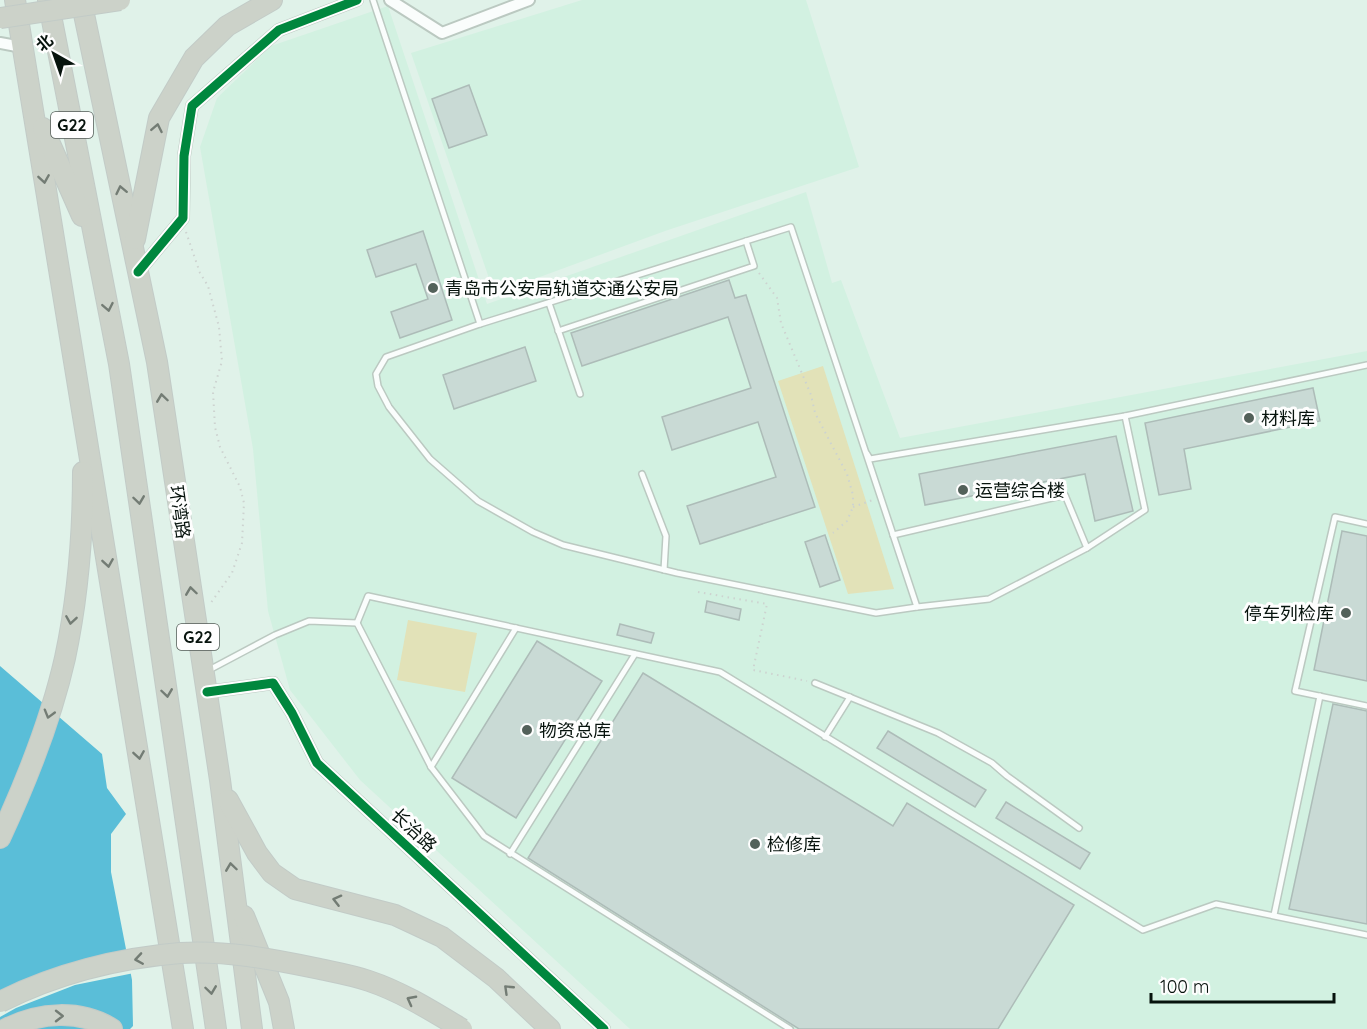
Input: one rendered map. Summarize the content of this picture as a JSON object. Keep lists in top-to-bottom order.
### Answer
{
  "streets": {
    "highway": ["G22", "环湾路"],
    "street": ["长治路"]
  },
  "crossings": [
    ["环湾路", "长治路"]
  ],
  "places": [
    "青岛市公安局轨道交通公安局",
    "材料库",
    "运营综合楼",
    "停车列检库",
    "物资总库",
    "检修库"
  ],
  "scale_bar": "100 m",
  "north": "top left"
}
